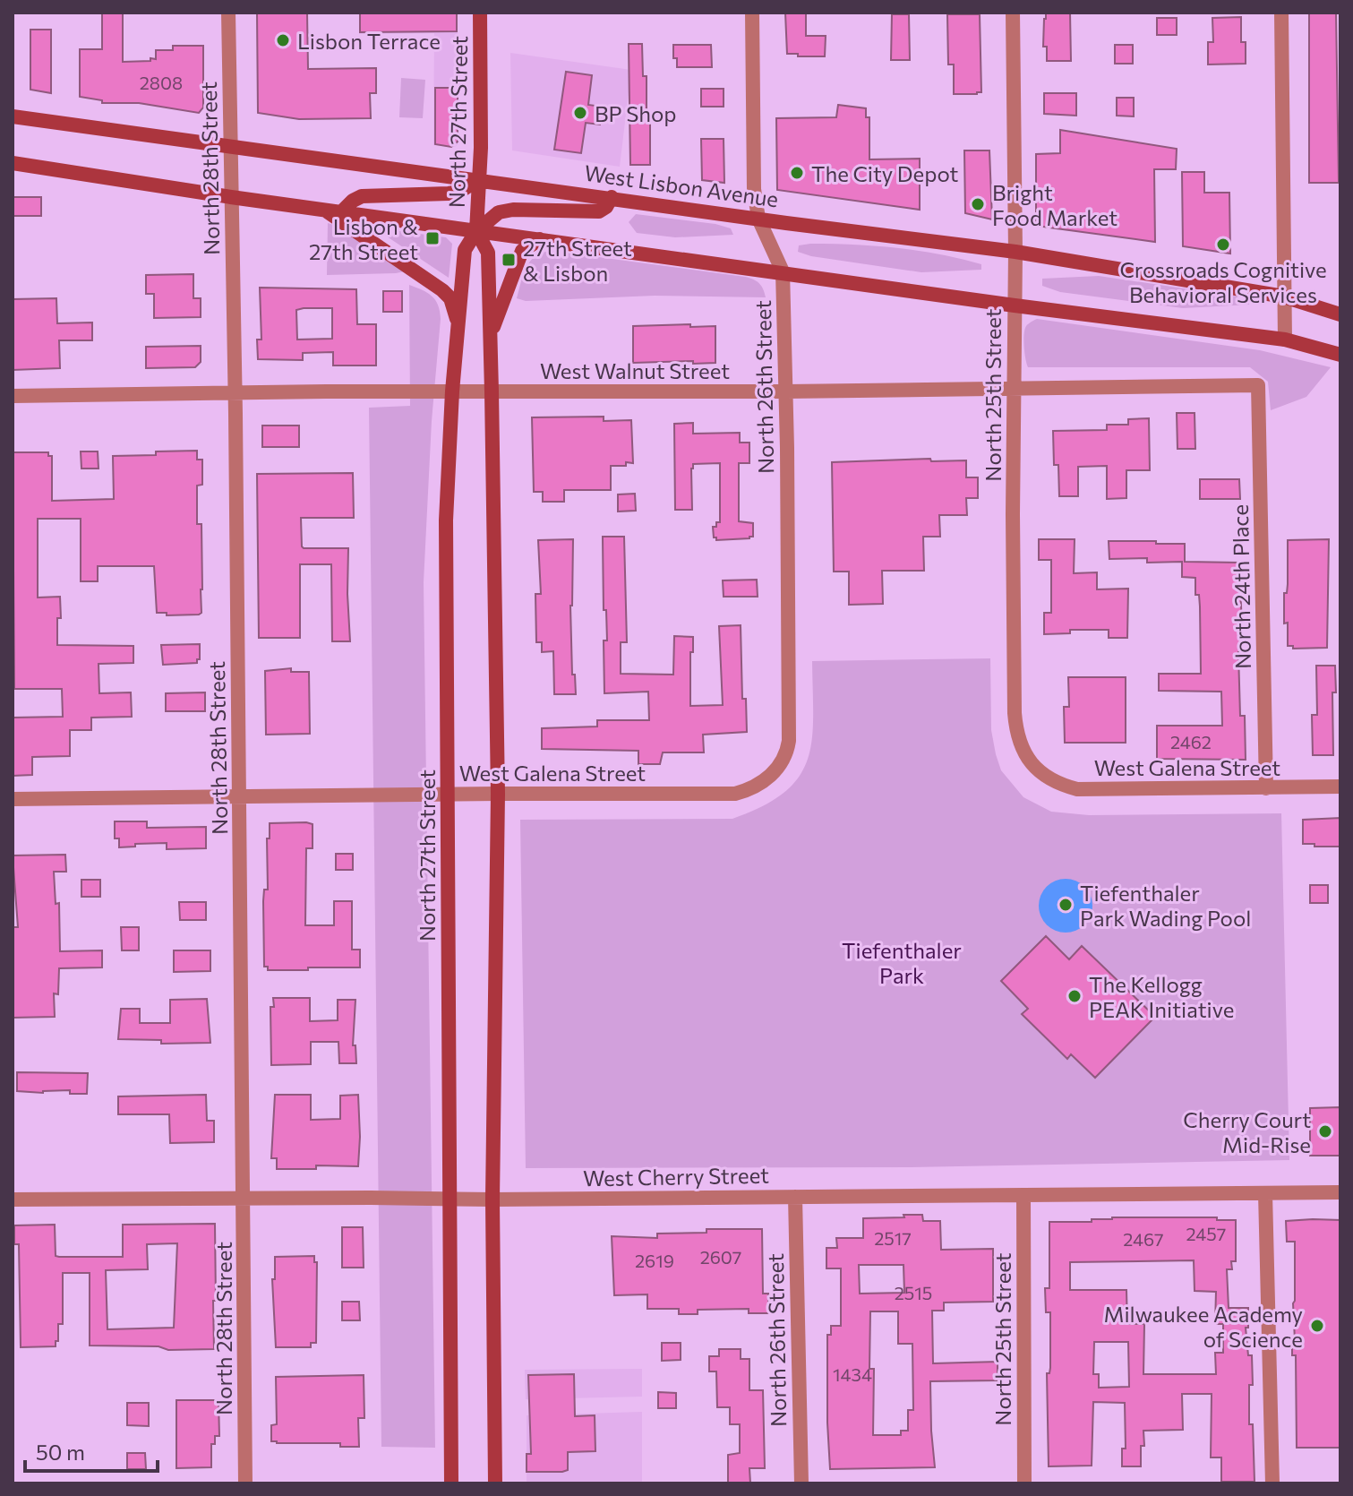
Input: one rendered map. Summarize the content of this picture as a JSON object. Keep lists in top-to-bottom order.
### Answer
{
  "streets": {
    "main road": ["North 27th Street", "West Lisbon Avenue"],
    "street": [
      "North 28th Street",
      "West Walnut Street",
      "North 26th Street",
      "North 25th Street",
      "North 24th Place",
      "West Galena Street",
      "West Cherry Street"
    ]
  },
  "crossings": [
    ["North 27th Street", "West Lisbon Avenue"],
    ["North 27th Street", "West Walnut Street"],
    ["North 27th Street", "West Galena Street"],
    ["North 27th Street", "West Cherry Street"],
    ["North 28th Street", "West Lisbon Avenue"],
    ["North 28th Street", "West Walnut Street"],
    ["North 28th Street", "West Galena Street"],
    ["North 28th Street", "West Cherry Street"],
    ["West Lisbon Avenue", "North 26th Street"],
    ["West Lisbon Avenue", "North 25th Street"],
    ["West Walnut Street", "North 26th Street"],
    ["West Walnut Street", "North 25th Street"],
    ["West Walnut Street", "North 24th Place"],
    ["North 26th Street", "West Galena Street"],
    ["North 26th Street", "West Cherry Street"],
    ["North 25th Street", "West Galena Street"],
    ["North 25th Street", "West Cherry Street"],
    ["North 24th Place", "West Galena Street"]
  ],
  "parks": ["Tiefenthaler Park"],
  "places": {
    "other": [
      "Lisbon Terrace",
      "BP Shop",
      "The City Depot",
      "Bright Food Market",
      "Crossroads Cognitive Behavioral Services",
      "Tiefenthaler Park Wading Pool",
      "The Kellogg PEAK Initiative",
      "Cherry Court Mid-Rise",
      "Milwaukee Academy of Science"
    ],
    "transit": ["Lisbon & 27th Street", "27th Street & Lisbon"]
  },
  "house_numbers": [
    "2808",
    "2462",
    "2457",
    "2517",
    "2467",
    "2607",
    "2619",
    "2515",
    "1434"
  ],
  "scale_bar": "50 m"
}
